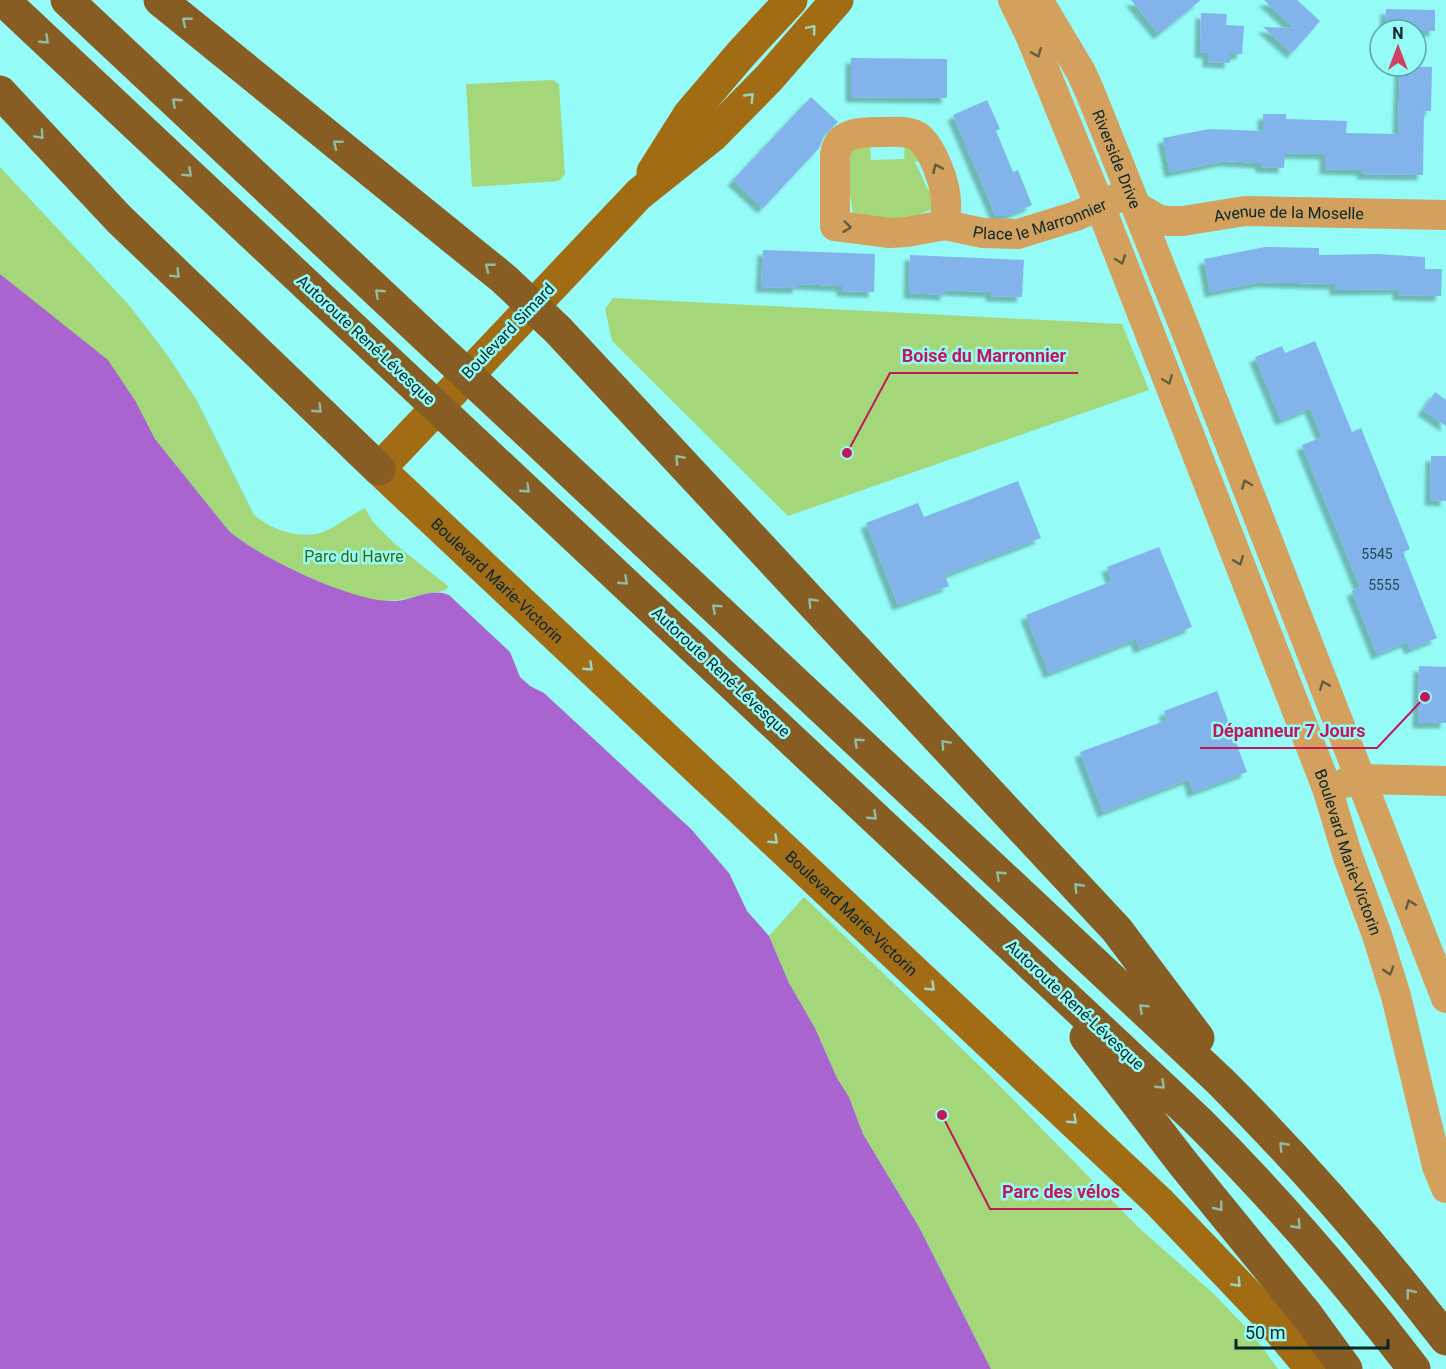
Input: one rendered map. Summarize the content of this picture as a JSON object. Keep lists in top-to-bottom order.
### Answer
{
  "streets": {
    "highway": ["Autoroute René-Lévesque"],
    "main road": ["Boulevard Simard", "Boulevard Marie-Victorin"],
    "street": ["Riverside Drive", "Place le Marronnier", "Avenue de la Moselle"]
  },
  "crossings": [
    ["Riverside Drive", "Place le Marronnier"],
    ["Riverside Drive", "Avenue de la Moselle"],
    ["Riverside Drive", "Boulevard Marie-Victorin"],
    ["Place le Marronnier", "Avenue de la Moselle"],
    ["Boulevard Simard", "Boulevard Marie-Victorin"]
  ],
  "one_way": ["Boulevard Marie-Victorin"],
  "parks": ["Parc du Havre"],
  "places": ["Boisé du Marronnier", "Dépanneur 7 Jours", "Parc des vélos"],
  "house_numbers": ["5545", "5555"],
  "scale_bar": "50 m",
  "north": "top"
}
